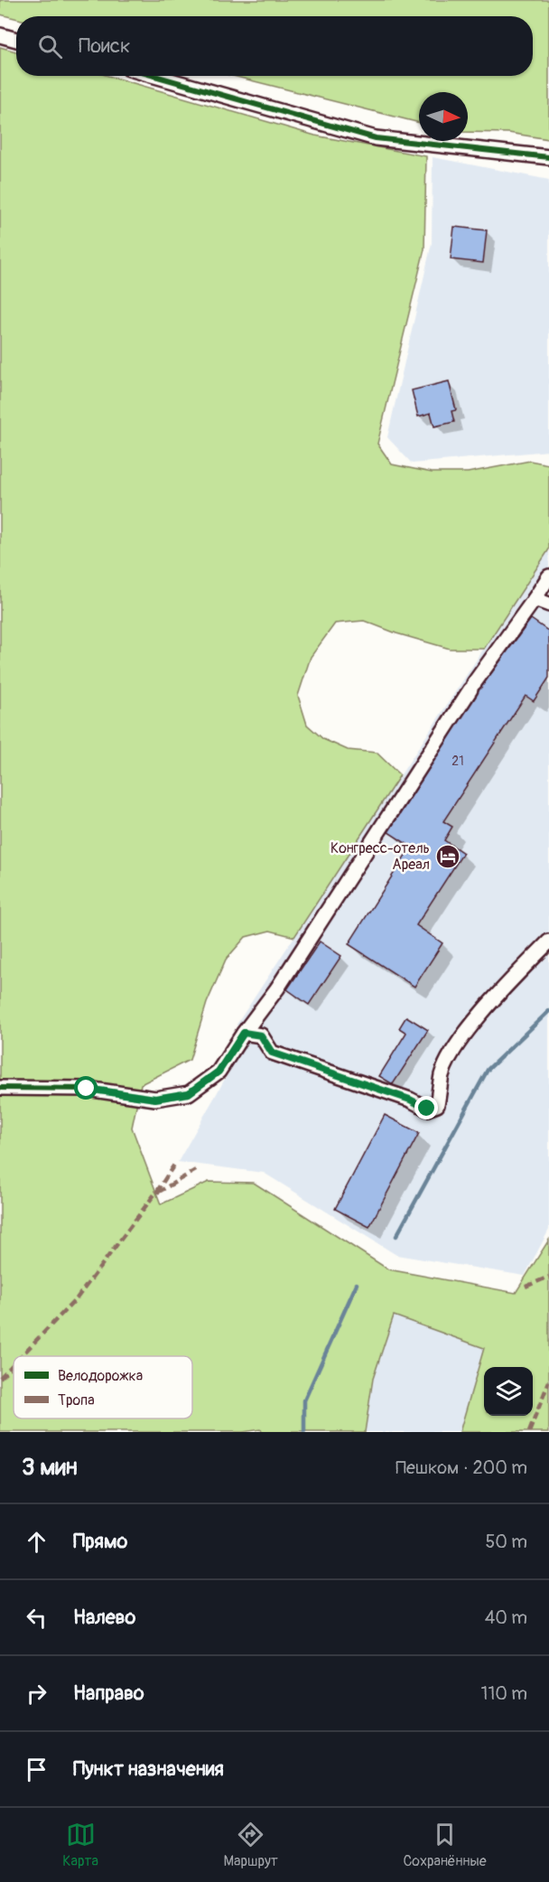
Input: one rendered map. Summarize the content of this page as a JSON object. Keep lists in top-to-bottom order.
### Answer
{
  "places": {
    "hotel": ["Конгресс-отель Ареал"]
  },
  "house_numbers": ["21"],
  "legend": ["Велодорожка", "Тропа"],
  "north": "right",
  "page": {
    "search": "Поиск",
    "heading": ["3 мин", "Пешком · 200 m"],
    "list": [
      ["Прямо", "50 m"],
      ["Налево", "40 m"],
      ["Направо", "110 m"],
      "Пункт назначения"
    ],
    "nav": ["Карта", "Маршрут", "Сохранённые"]
  }
}
